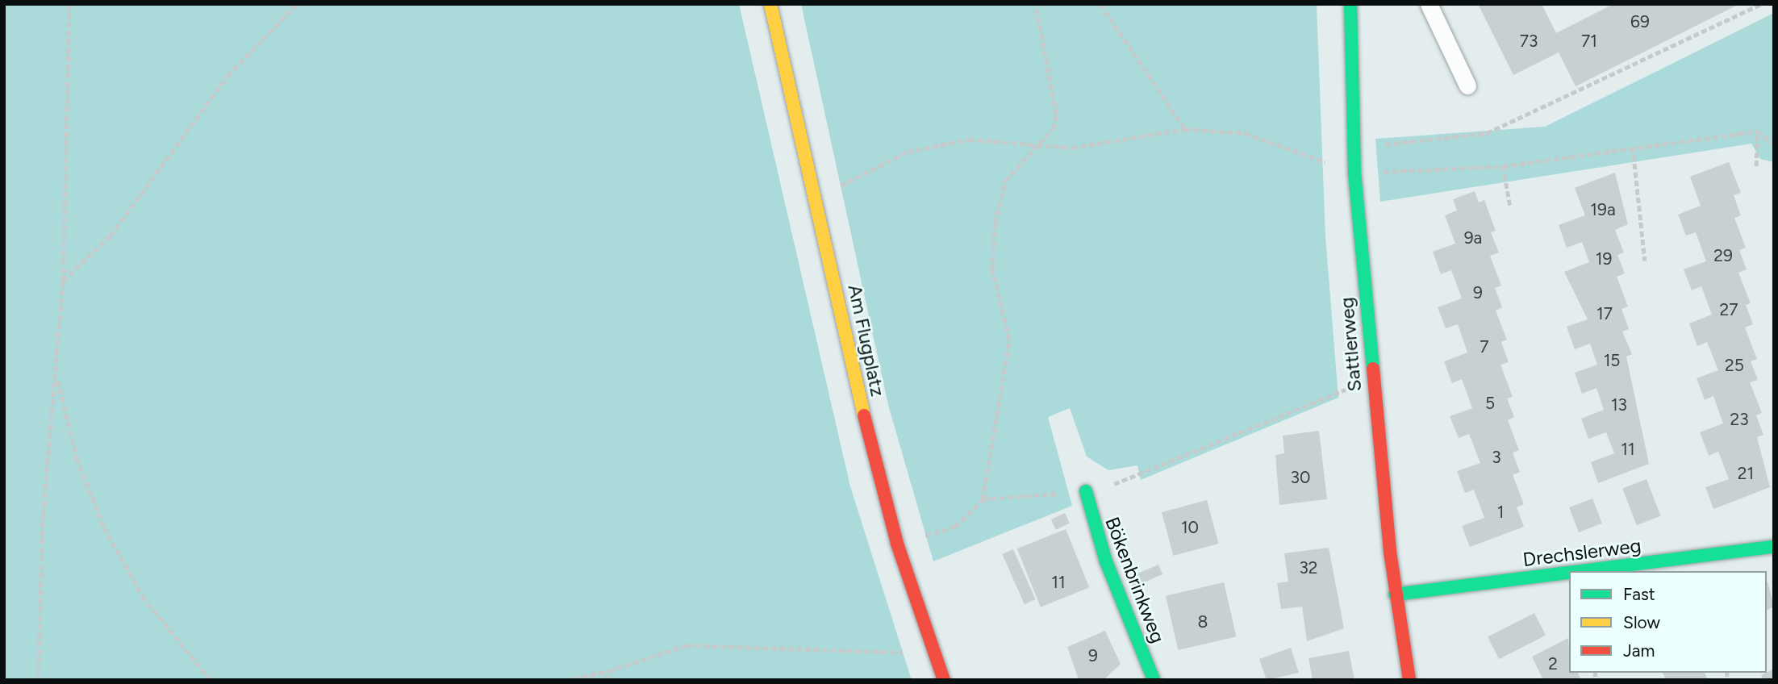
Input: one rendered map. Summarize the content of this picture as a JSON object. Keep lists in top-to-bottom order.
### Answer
{
  "streets": {
    "street": [
      "Am Flugplatz",
      "Sattlerweg",
      "Drechslerweg",
      "Bökenbrinkweg"
    ]
  },
  "crossings": [
    ["Sattlerweg", "Drechslerweg"]
  ],
  "house_numbers": [
    "69",
    "73",
    "71",
    "19a",
    "9a",
    "29",
    "19",
    "9",
    "27",
    "17",
    "7",
    "15",
    "25",
    "5",
    "13",
    "23",
    "11",
    "3",
    "21",
    "30",
    "1",
    "10",
    "32",
    "11",
    "8",
    "9",
    "2"
  ],
  "legend": ["Fast", "Slow", "Jam"]
}
